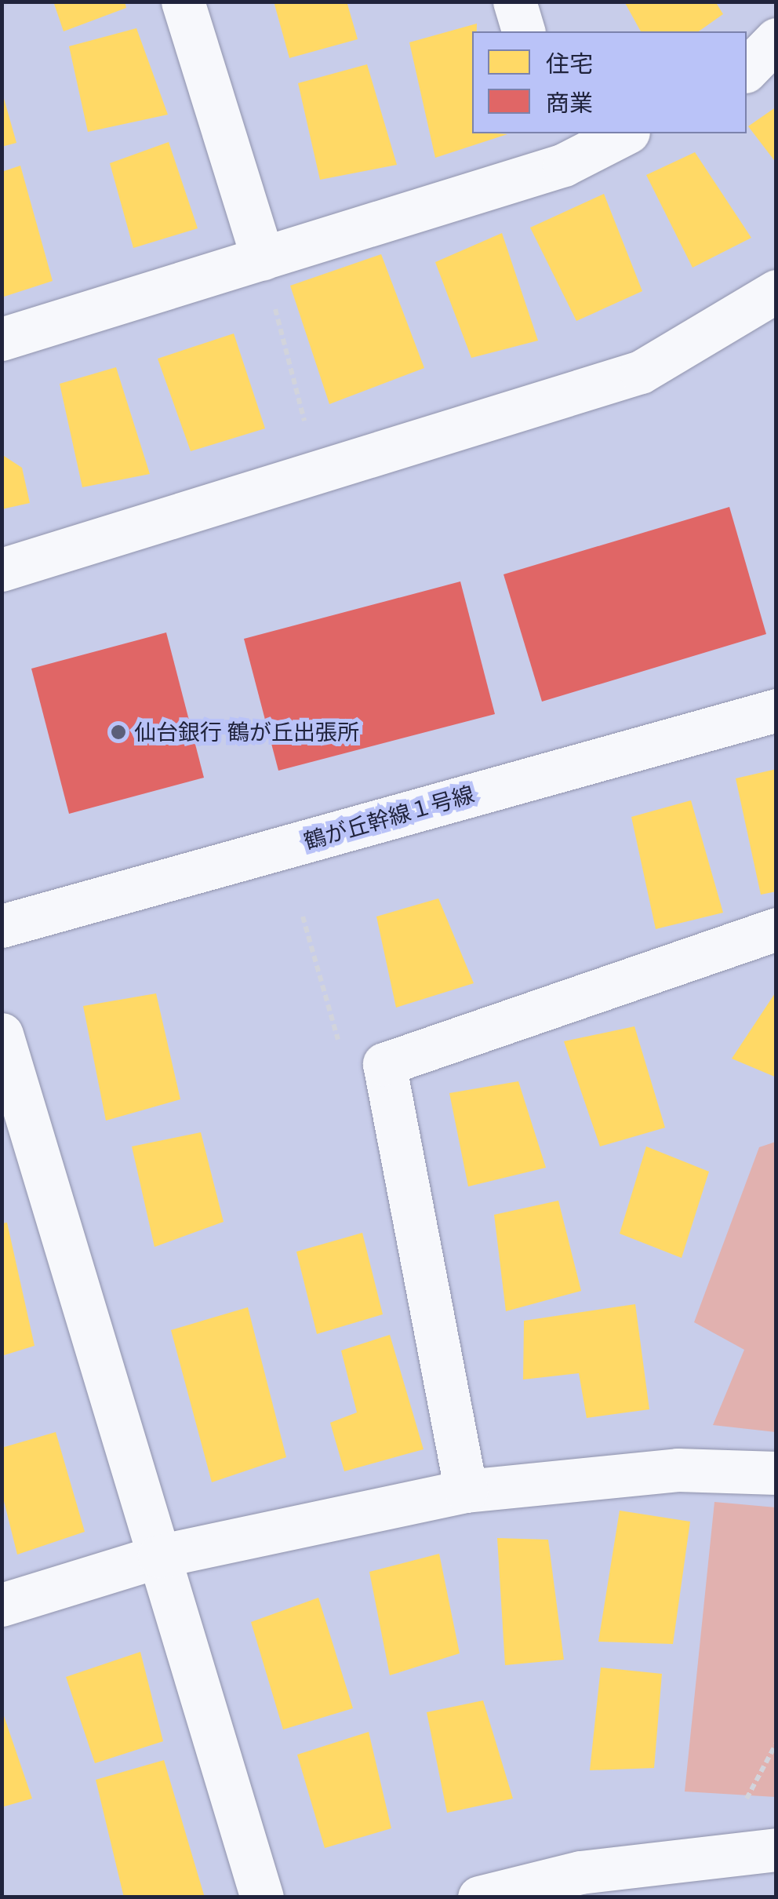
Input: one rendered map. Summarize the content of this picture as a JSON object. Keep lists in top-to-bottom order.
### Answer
{
  "streets": {
    "street": ["鶴が丘幹線１号線"]
  },
  "places": ["仙台銀行 鶴が丘出張所"],
  "legend": ["住宅", "商業"]
}
